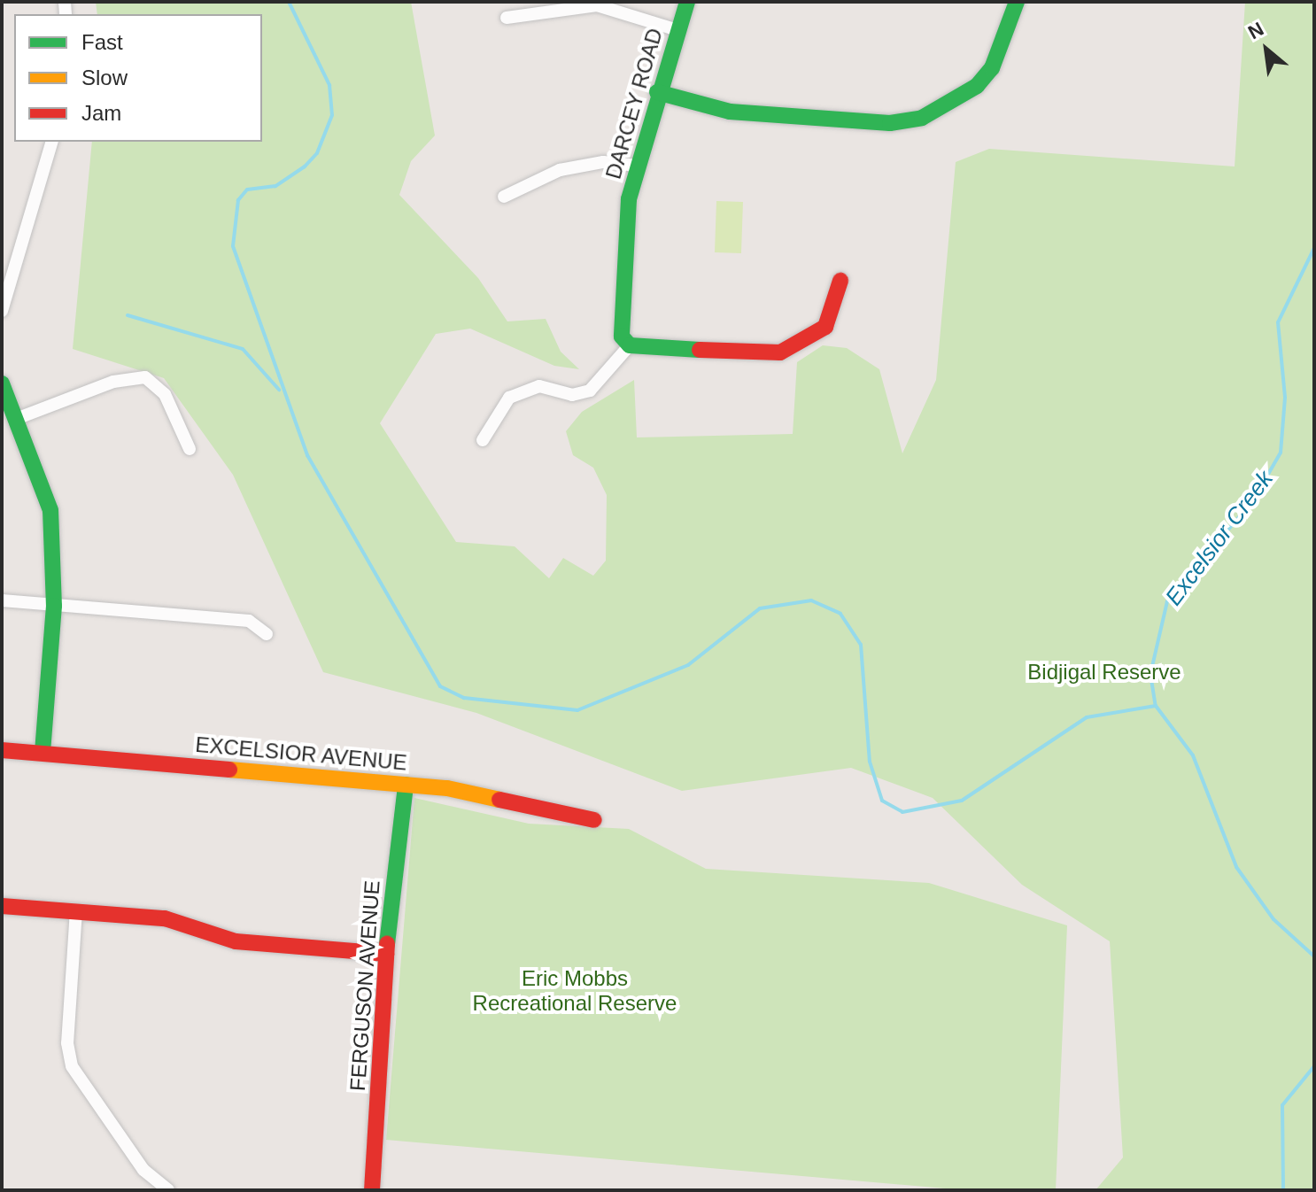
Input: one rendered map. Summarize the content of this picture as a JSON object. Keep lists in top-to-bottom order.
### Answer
{
  "streets": {
    "street": ["DARCEY ROAD", "EXCELSIOR AVENUE", "FERGUSON AVENUE"]
  },
  "crossings": [
    ["EXCELSIOR AVENUE", "FERGUSON AVENUE"]
  ],
  "water": ["Excelsior Creek"],
  "parks": ["Bidjigal Reserve", "Eric Mobbs Recreational Reserve"],
  "legend": ["Fast", "Slow", "Jam"],
  "north": "top left"
}
